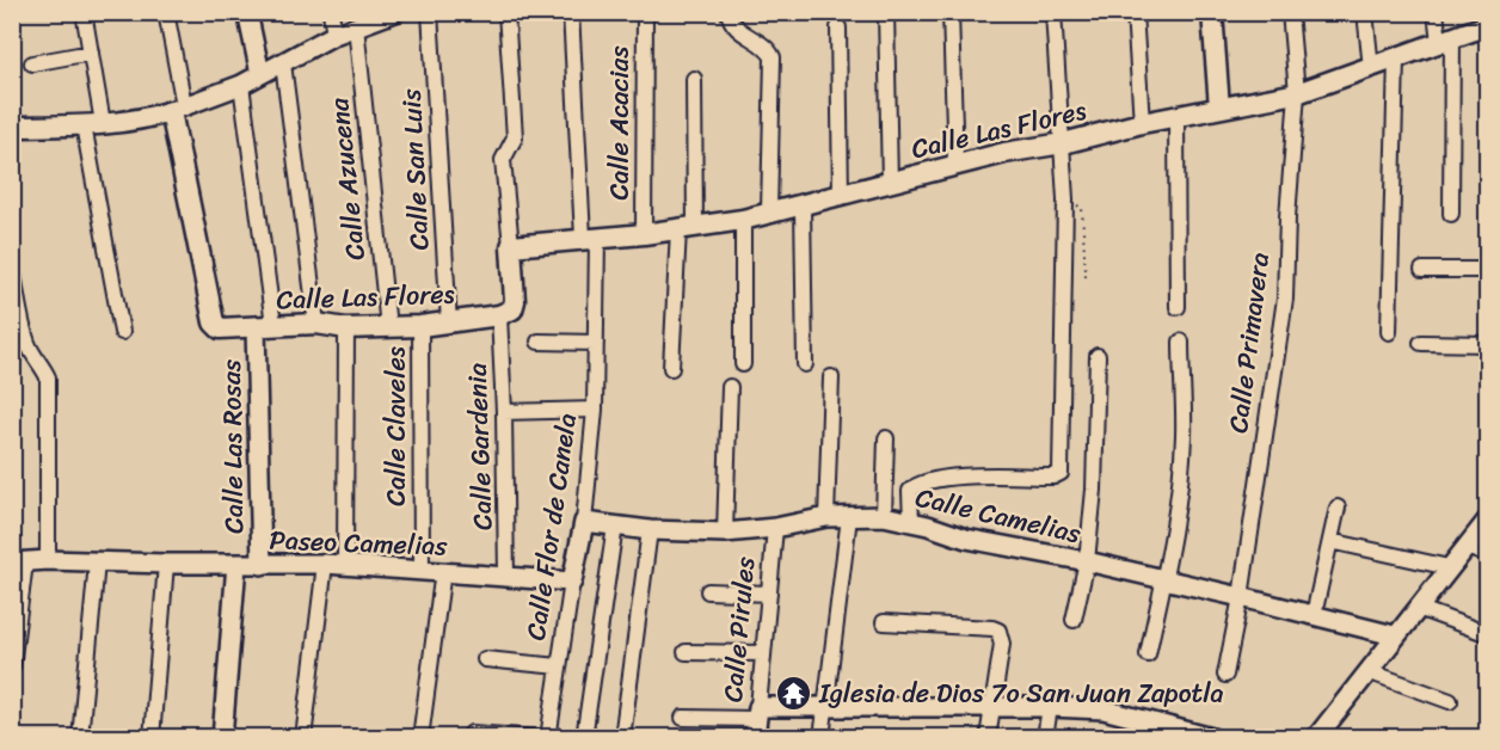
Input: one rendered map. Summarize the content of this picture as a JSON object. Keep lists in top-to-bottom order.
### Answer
{
  "streets": {
    "main road": ["Calle Las Flores", "Calle Las Rosas"],
    "street": [
      "Calle Acacias",
      "Calle San Luis",
      "Calle Azucena",
      "Calle Primavera",
      "Calle Claveles",
      "Calle Gardenia",
      "Calle Camelias",
      "Calle Flor de Canela",
      "Paseo Camelias",
      "Calle Pirules"
    ]
  },
  "crossings": [
    ["Calle Acacias", "Calle Las Flores"],
    ["Calle Las Flores", "Calle San Luis"],
    ["Calle Las Flores", "Calle Azucena"],
    ["Calle Las Flores", "Calle Primavera"],
    ["Calle Las Flores", "Calle Claveles"],
    ["Calle Las Flores", "Calle Las Rosas"],
    ["Calle Las Flores", "Calle Gardenia"],
    ["Calle Las Flores", "Calle Flor de Canela"],
    ["Calle Primavera", "Calle Camelias"],
    ["Calle Claveles", "Paseo Camelias"],
    ["Calle Las Rosas", "Paseo Camelias"],
    ["Calle Gardenia", "Paseo Camelias"],
    ["Calle Camelias", "Calle Flor de Canela"],
    ["Calle Camelias", "Calle Pirules"],
    ["Calle Flor de Canela", "Paseo Camelias"]
  ],
  "places": {
    "temple": ["Iglesia de Dios 7o San Juan Zapotla"]
  }
}
